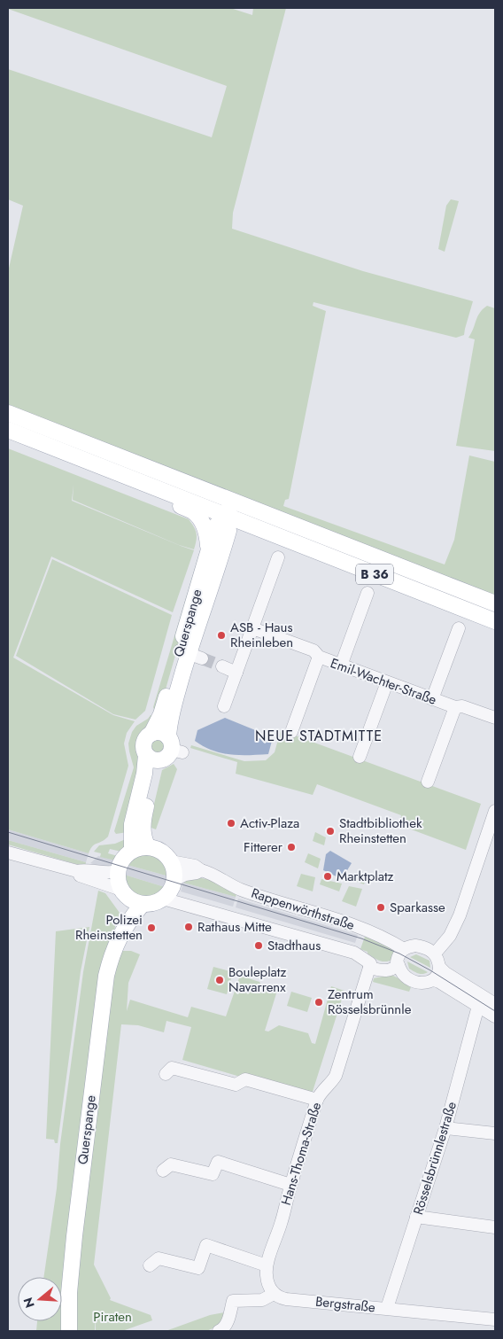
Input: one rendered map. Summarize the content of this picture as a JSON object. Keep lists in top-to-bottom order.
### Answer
{
  "streets": {
    "main road": ["B 36", "Querspange"],
    "street": [
      "Emil-Wachter-Straße",
      "Rappenwörthstraße",
      "Hans-Thoma-Straße",
      "Rösselsbrünnlestraße",
      "Bergstraße"
    ]
  },
  "crossings": [
    ["B 36", "Querspange"],
    ["Rappenwörthstraße", "Hans-Thoma-Straße"],
    ["Hans-Thoma-Straße", "Bergstraße"],
    ["Rösselsbrünnlestraße", "Bergstraße"]
  ],
  "districts": ["NEUE STADTMITTE"],
  "parks": ["Piraten"],
  "places": [
    "ASB - Haus Rheinleben",
    "Activ-Plaza",
    "Stadtbibliothek Rheinstetten",
    "Fitterer",
    "Marktplatz",
    "Sparkasse",
    "Rathaus Mitte",
    "Polizei Rheinstetten",
    "Stadthaus",
    "Bouleplatz Navarrenx",
    "Zentrum Rösselsbrünnle"
  ],
  "north": "left"
}
